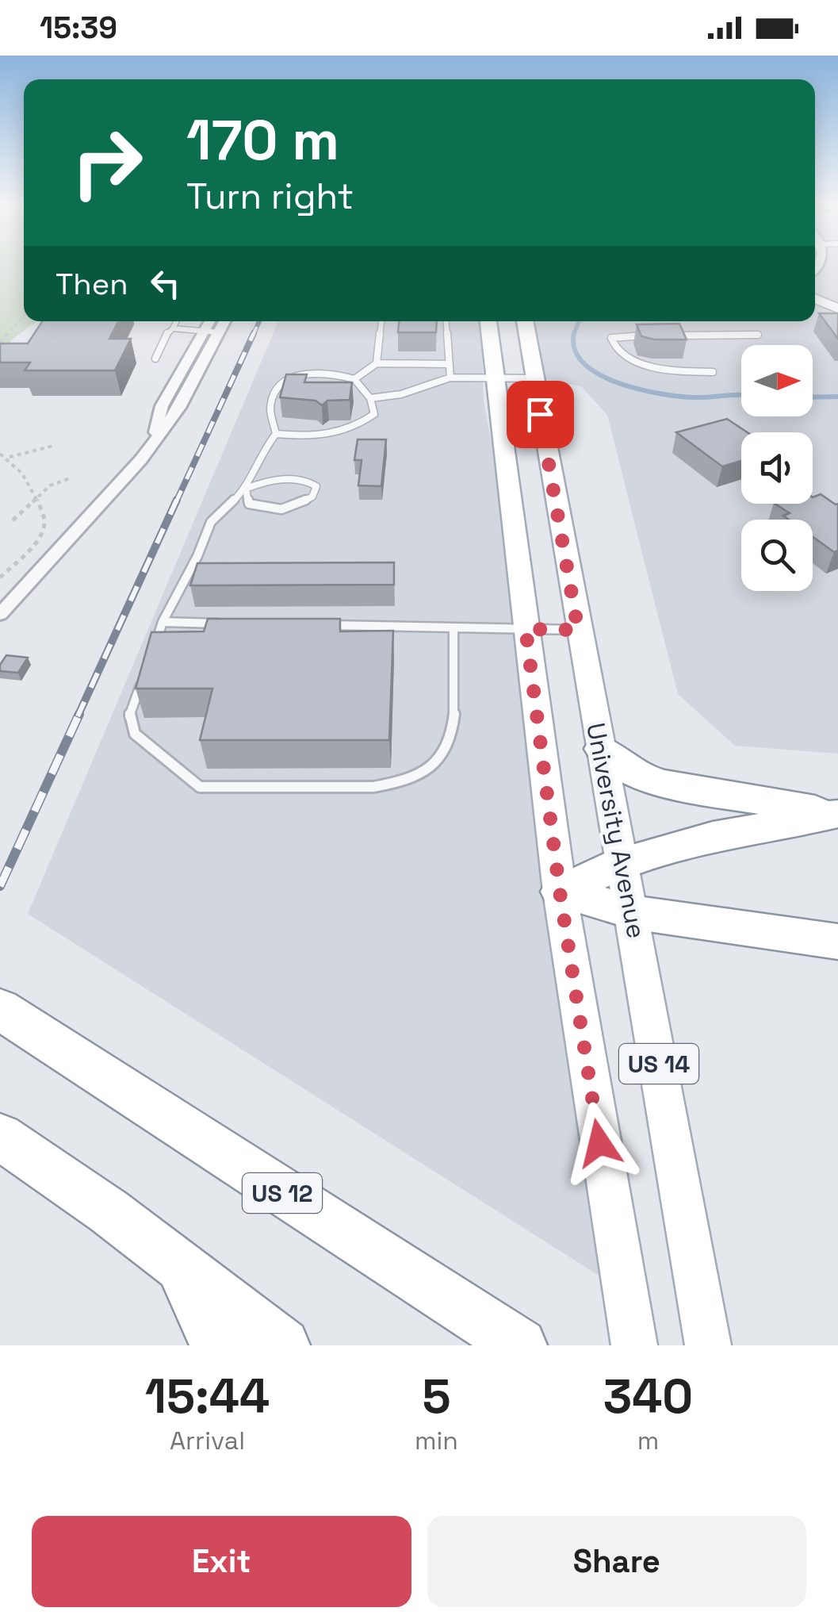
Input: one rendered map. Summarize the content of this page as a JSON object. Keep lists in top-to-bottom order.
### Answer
{
  "streets": {
    "highway": ["US 12"],
    "main road": ["University Avenue", "US 14"]
  },
  "north": "right",
  "page": {
    "status": "15:39",
    "turn": ["170 m", "Turn right"],
    "then": "Then",
    "eta": [
      "15:44",
      "Arrival",
      "5",
      "min",
      "340",
      "m"
    ],
    "buttons": ["Exit", "Share"]
  }
}
